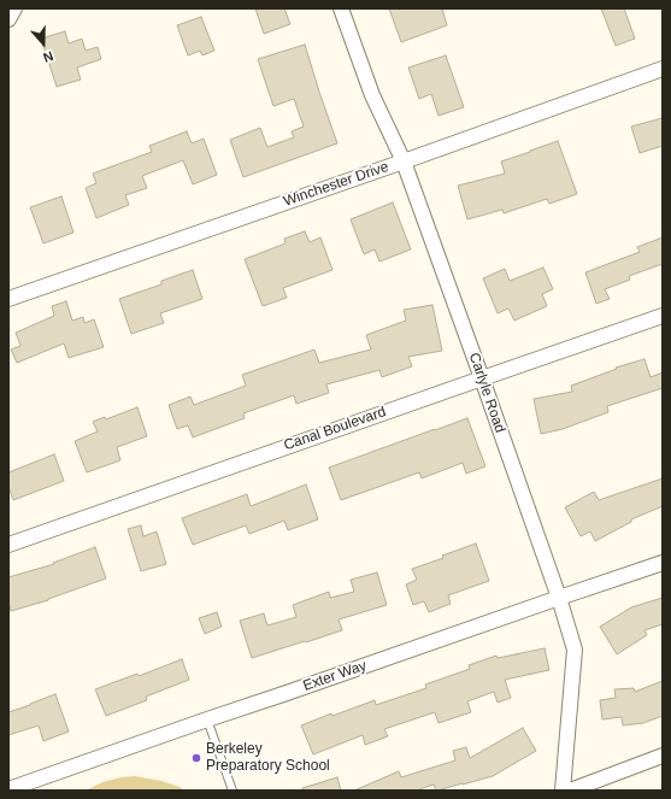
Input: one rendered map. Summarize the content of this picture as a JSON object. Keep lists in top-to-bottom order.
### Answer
{
  "streets": {
    "street": [
      "Winchester Drive",
      "Carlyle Road",
      "Canal Boulevard",
      "Exter Way"
    ]
  },
  "crossings": [
    ["Winchester Drive", "Carlyle Road"],
    ["Carlyle Road", "Canal Boulevard"],
    ["Carlyle Road", "Exter Way"]
  ],
  "places": ["Berkeley Preparatory School"],
  "north": "bottom"
}
